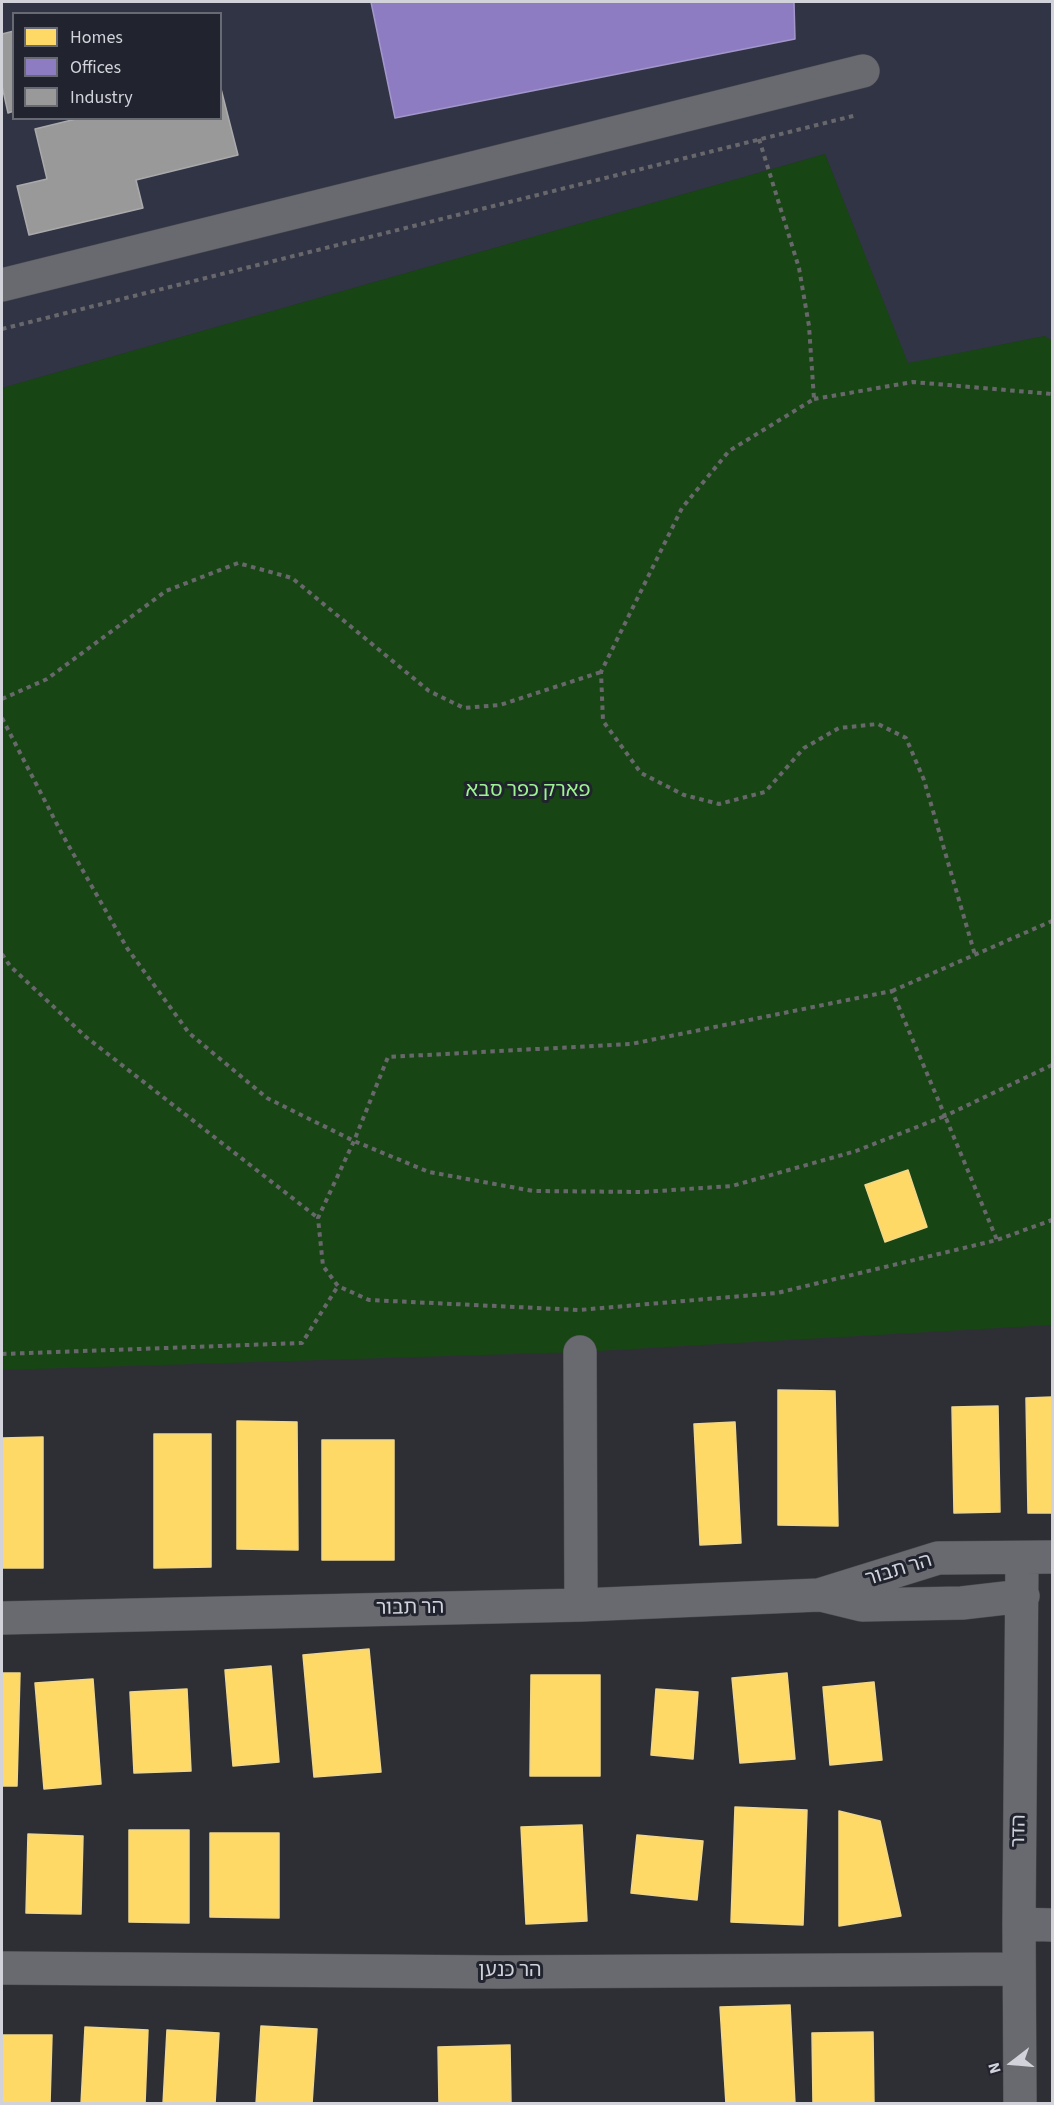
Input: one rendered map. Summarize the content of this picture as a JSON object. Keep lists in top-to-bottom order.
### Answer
{
  "streets": {
    "street": ["הר תבור", "הדר", "הר כנען"]
  },
  "crossings": [
    ["הר תבור", "הדר"],
    ["הדר", "הר כנען"]
  ],
  "parks": ["פארק כפר סבא"],
  "legend": ["Homes", "Offices", "Industry"],
  "north": "left"
}
